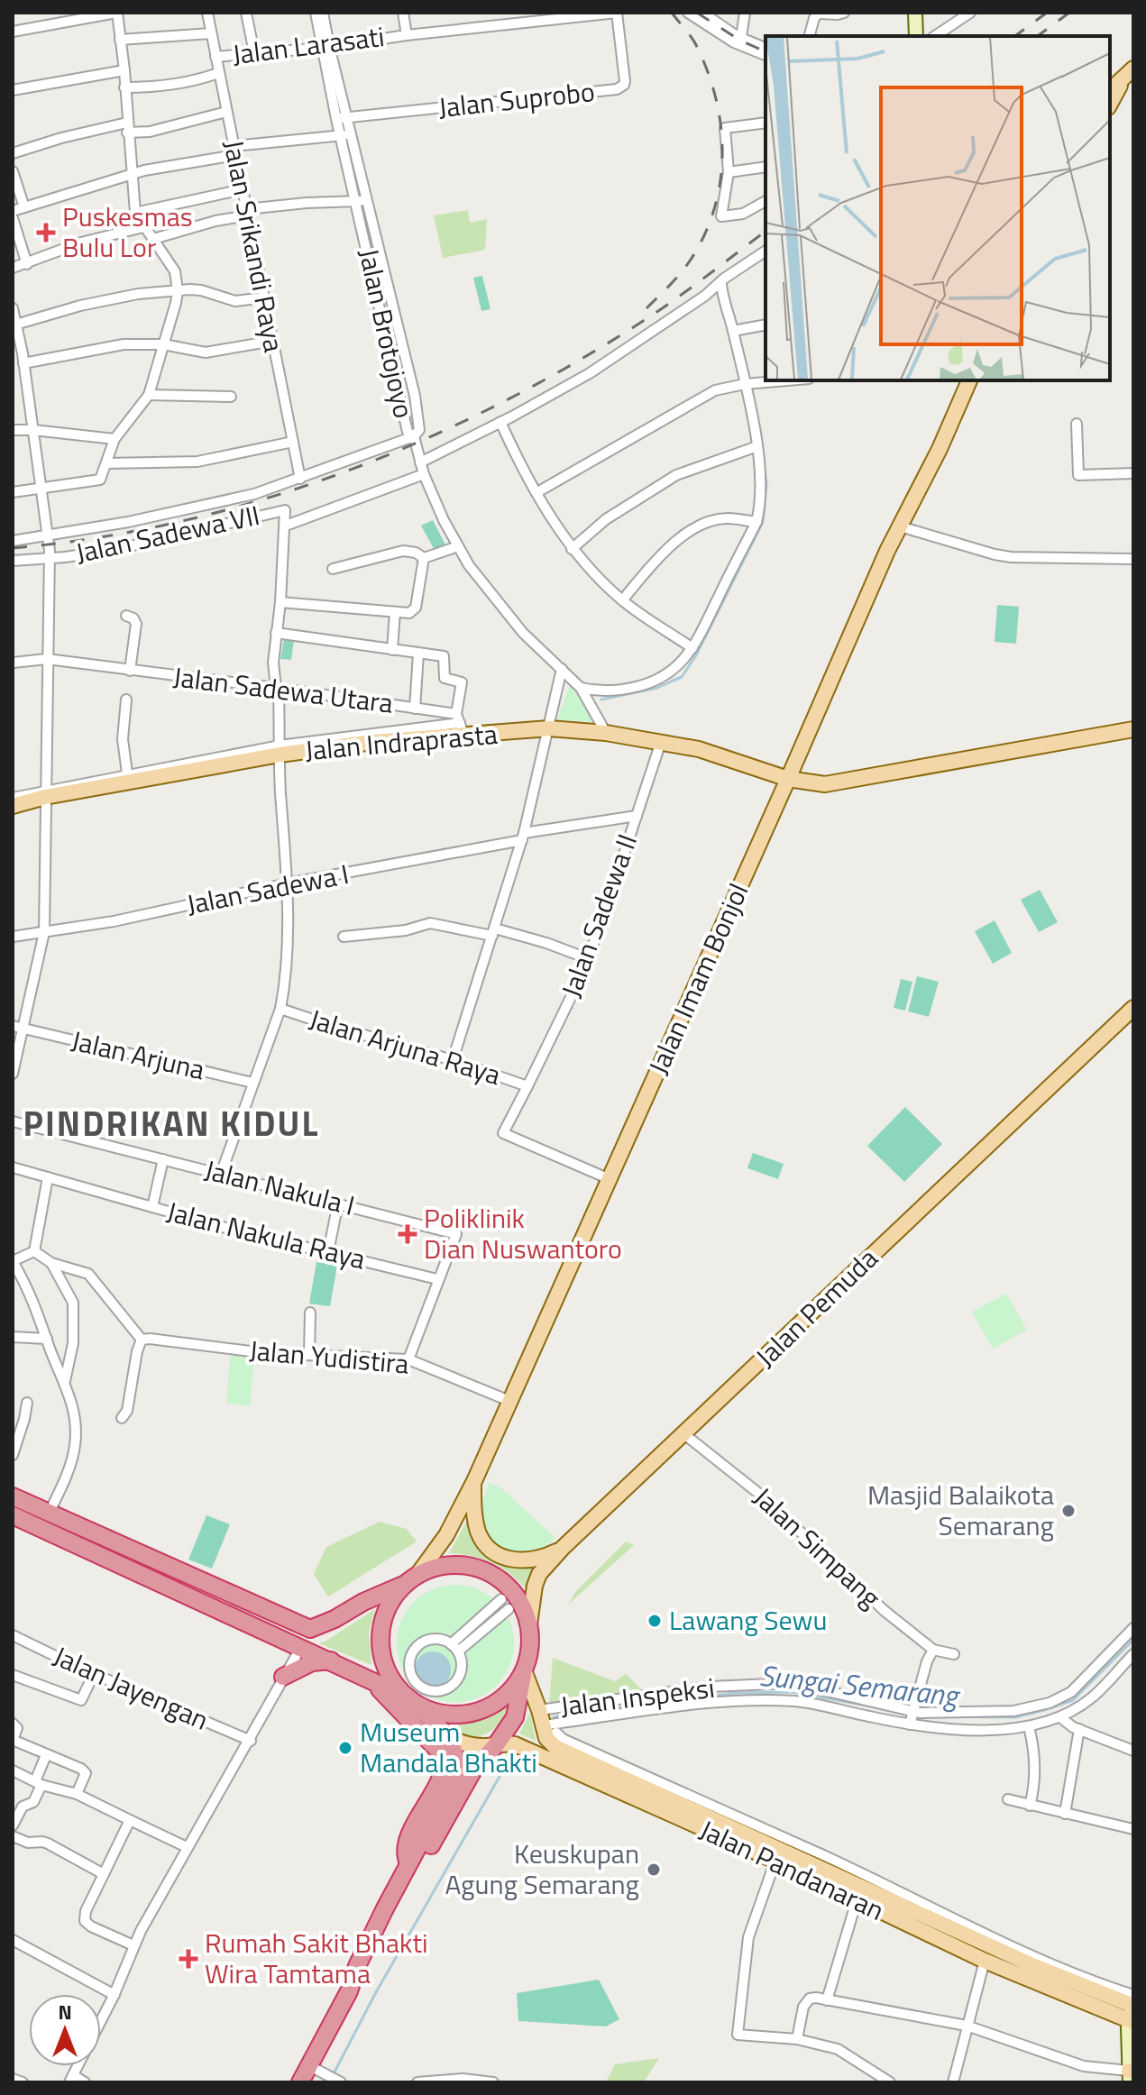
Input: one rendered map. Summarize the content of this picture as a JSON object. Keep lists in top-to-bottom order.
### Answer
{
  "streets": {
    "main road": [
      "Jalan Indraprasta",
      "Jalan Imam Bonjol",
      "Jalan Pemuda",
      "Jalan Pandanaran"
    ],
    "street": [
      "Jalan Larasati",
      "Jalan Suprobo",
      "Jalan Srikandi Raya",
      "Jalan Brotojoyo",
      "Jalan Sadewa VII",
      "Jalan Sadewa Utara",
      "Jalan Sadewa I",
      "Jalan Sadewa II",
      "Jalan Arjuna Raya",
      "Jalan Arjuna",
      "Jalan Nakula I",
      "Jalan Nakula Raya",
      "Jalan Yudistira",
      "Jalan Simpang",
      "Jalan Jayengan",
      "Jalan Inspeksi"
    ]
  },
  "crossings": [
    ["Jalan Larasati", "Jalan Suprobo"],
    ["Jalan Larasati", "Jalan Srikandi Raya"],
    ["Jalan Larasati", "Jalan Brotojoyo"],
    ["Jalan Suprobo", "Jalan Brotojoyo"],
    ["Jalan Sadewa VII", "Jalan Sadewa Utara"],
    ["Jalan Sadewa VII", "Jalan Indraprasta"],
    ["Jalan Sadewa VII", "Jalan Sadewa I"],
    ["Jalan Sadewa VII", "Jalan Arjuna"],
    ["Jalan Sadewa Utara", "Jalan Indraprasta"],
    ["Jalan Indraprasta", "Jalan Sadewa II"],
    ["Jalan Indraprasta", "Jalan Imam Bonjol"],
    ["Jalan Sadewa I", "Jalan Sadewa II"],
    ["Jalan Sadewa II", "Jalan Arjuna Raya"],
    ["Jalan Imam Bonjol", "Jalan Arjuna Raya"],
    ["Jalan Imam Bonjol", "Jalan Yudistira"],
    ["Jalan Arjuna Raya", "Jalan Arjuna"],
    ["Jalan Arjuna Raya", "Jalan Nakula I"],
    ["Jalan Nakula I", "Jalan Nakula Raya"],
    ["Jalan Pemuda", "Jalan Simpang"],
    ["Jalan Inspeksi", "Jalan Pandanaran"]
  ],
  "districts": ["PINDRIKAN KIDUL"],
  "water": ["Sungai Semarang"],
  "places": {
    "health": ["Puskesmas Bulu Lor", "Poliklinik Dian Nuswantoro", "Rumah Sakit Bhakti Wira Tamtama"],
    "other": [
      "Masjid Balaikota Semarang",
      "Lawang Sewu",
      "Museum Mandala Bhakti",
      "Keuskupan Agung Semarang"
    ]
  },
  "north": "top"
}
